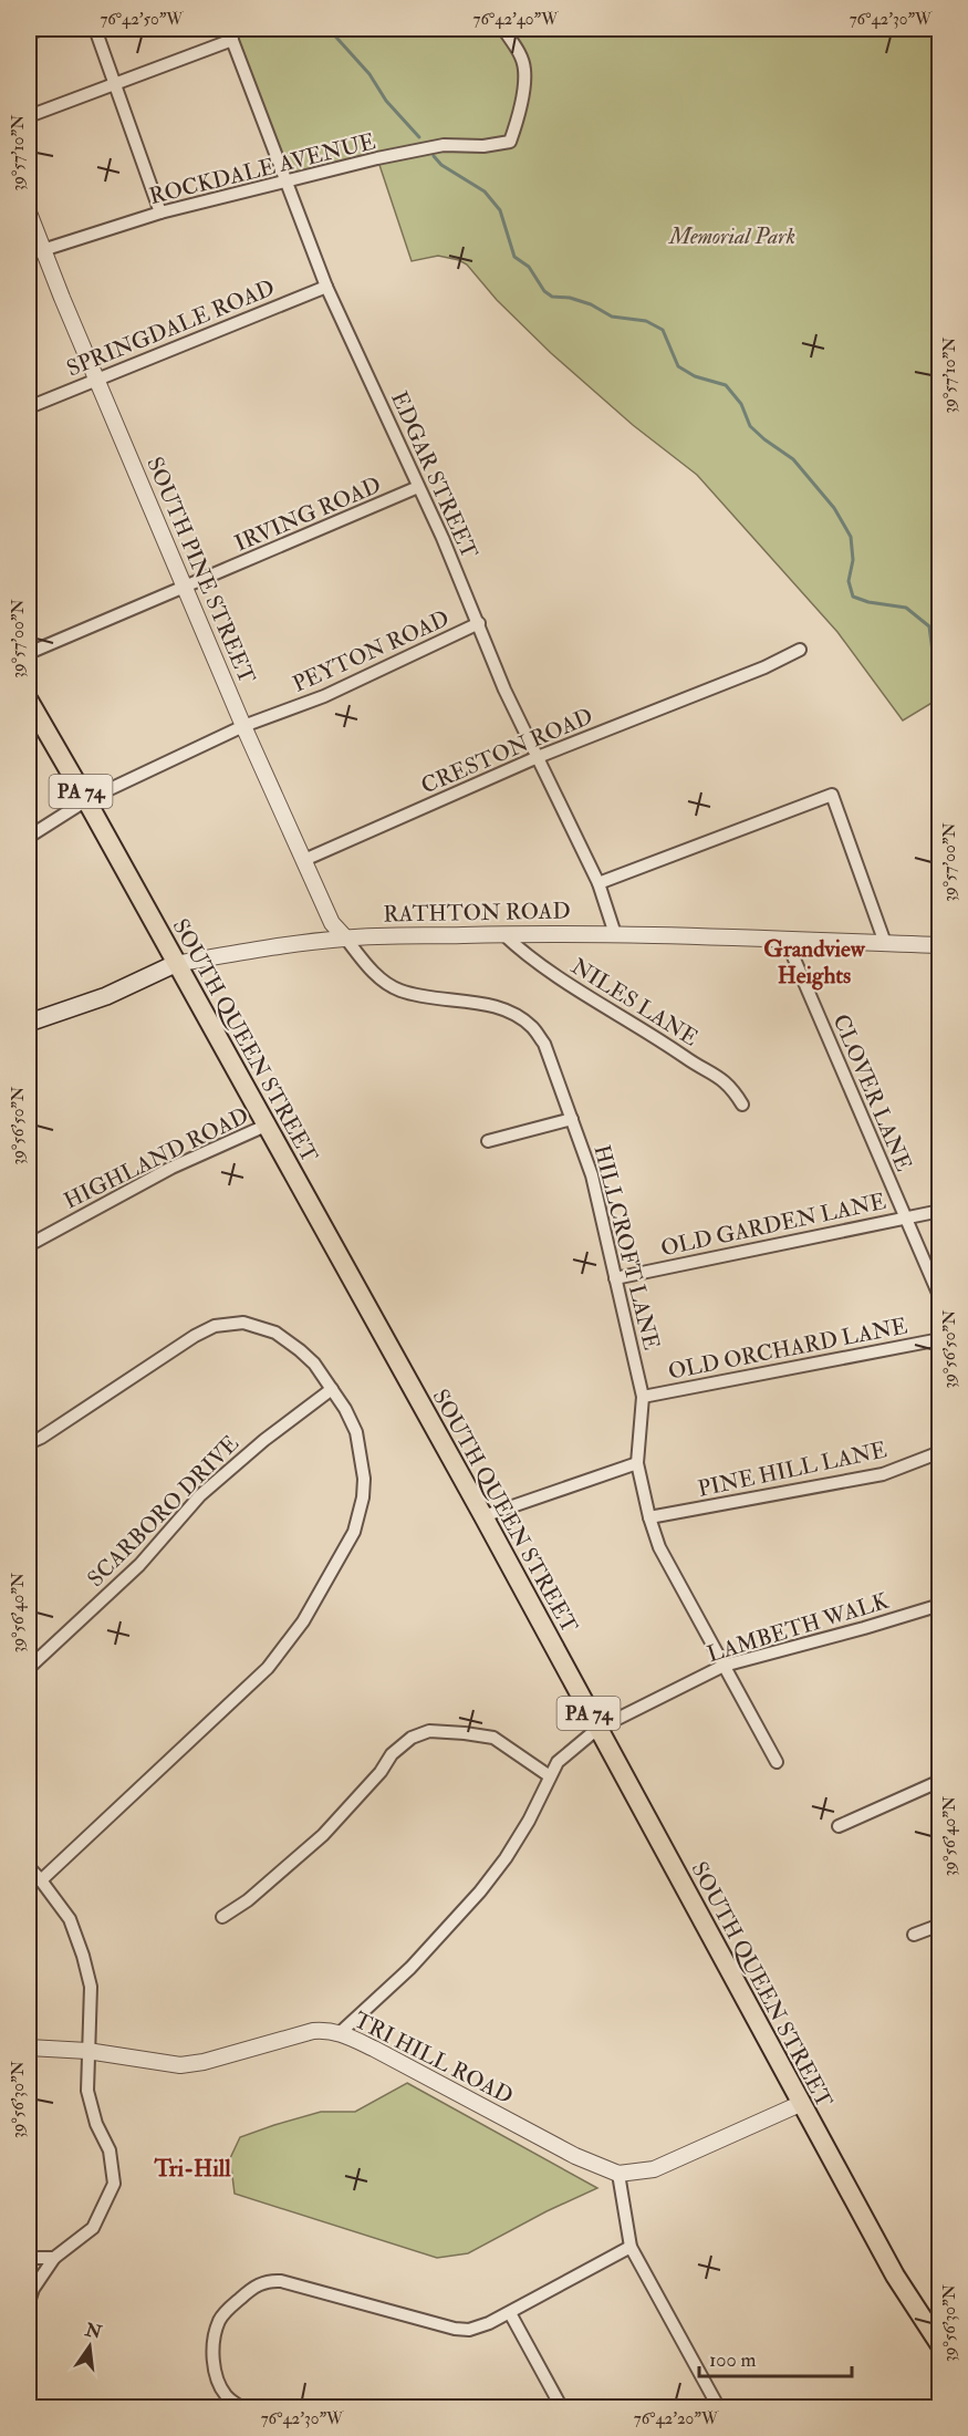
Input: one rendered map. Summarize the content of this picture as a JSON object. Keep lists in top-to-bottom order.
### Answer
{
  "streets": {
    "main road": ["PA 74", "RATHTON ROAD", "SOUTH QUEEN STREET"],
    "street": [
      "ROCKDALE AVENUE",
      "SPRINGDALE ROAD",
      "EDGAR STREET",
      "IRVING ROAD",
      "SOUTH PINE STREET",
      "PEYTON ROAD",
      "CRESTON ROAD",
      "NILES LANE",
      "CLOVER LANE",
      "HIGHLAND ROAD",
      "OLD GARDEN LANE",
      "HILLCROFT LANE",
      "OLD ORCHARD LANE",
      "PINE HILL LANE",
      "SCARBORO DRIVE",
      "LAMBETH WALK",
      "TRI HILL ROAD"
    ]
  },
  "crossings": [
    ["ROCKDALE AVENUE", "EDGAR STREET"],
    ["ROCKDALE AVENUE", "SOUTH PINE STREET"],
    ["SPRINGDALE ROAD", "EDGAR STREET"],
    ["SPRINGDALE ROAD", "SOUTH PINE STREET"],
    ["EDGAR STREET", "IRVING ROAD"],
    ["EDGAR STREET", "PEYTON ROAD"],
    ["EDGAR STREET", "CRESTON ROAD"],
    ["EDGAR STREET", "RATHTON ROAD"],
    ["IRVING ROAD", "SOUTH PINE STREET"],
    ["SOUTH PINE STREET", "PEYTON ROAD"],
    ["SOUTH PINE STREET", "CRESTON ROAD"],
    ["SOUTH PINE STREET", "RATHTON ROAD"],
    ["SOUTH PINE STREET", "HILLCROFT LANE"],
    ["PEYTON ROAD", "SOUTH QUEEN STREET"],
    ["RATHTON ROAD", "NILES LANE"],
    ["RATHTON ROAD", "SOUTH QUEEN STREET"],
    ["RATHTON ROAD", "CLOVER LANE"],
    ["RATHTON ROAD", "HILLCROFT LANE"],
    ["SOUTH QUEEN STREET", "HIGHLAND ROAD"],
    ["SOUTH QUEEN STREET", "LAMBETH WALK"],
    ["SOUTH QUEEN STREET", "TRI HILL ROAD"],
    ["CLOVER LANE", "OLD GARDEN LANE"],
    ["OLD GARDEN LANE", "HILLCROFT LANE"],
    ["HILLCROFT LANE", "OLD ORCHARD LANE"],
    ["HILLCROFT LANE", "PINE HILL LANE"],
    ["HILLCROFT LANE", "LAMBETH WALK"],
    ["LAMBETH WALK", "TRI HILL ROAD"]
  ],
  "districts": ["Grandview Heights", "Tri-Hill"],
  "parks": ["Memorial Park"],
  "scale_bar": "100 m",
  "north": "top",
  "coordinates": [
    "76°42'50\"W",
    "76°42'40\"W",
    "76°42'30\"W",
    "39°57'10\"N",
    "39°57'00\"N",
    "39°56'50\"N",
    "39°56'40\"N",
    "39°56'30\"N",
    "76°42'20\"W"
  ]
}
